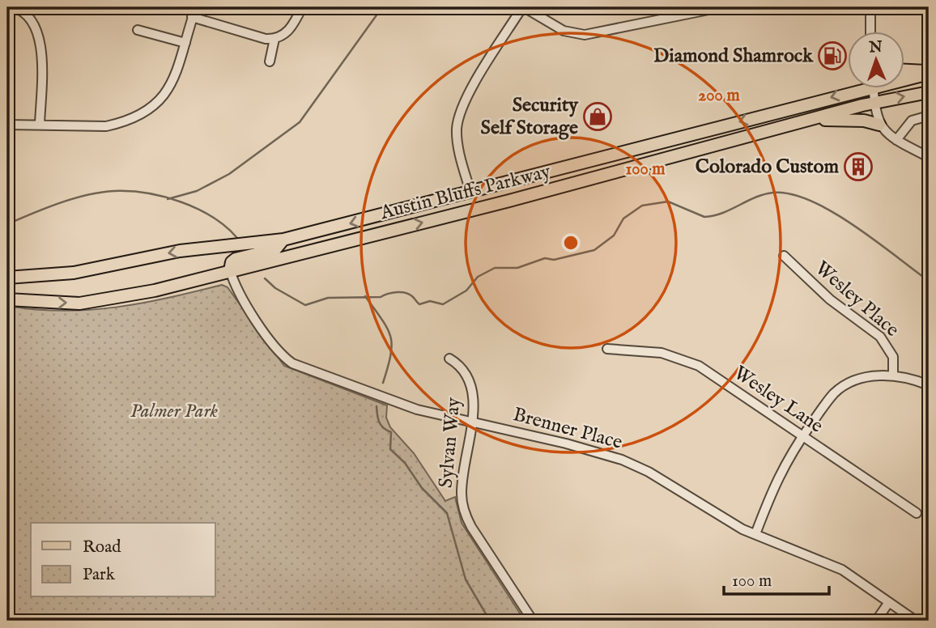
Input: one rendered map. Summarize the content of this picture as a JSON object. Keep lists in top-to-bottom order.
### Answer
{
  "streets": {
    "main road": ["Austin Bluffs Parkway"],
    "street": [
      "Wesley Place",
      "Wesley Lane",
      "Brenner Place",
      "Sylvan Way"
    ]
  },
  "crossings": [
    ["Austin Bluffs Parkway", "Brenner Place"],
    ["Brenner Place", "Sylvan Way"]
  ],
  "parks": ["Palmer Park"],
  "places": {
    "fuel station": ["Diamond Shamrock"],
    "shop": ["Security Self Storage"],
    "building": ["Colorado Custom"]
  },
  "legend": ["Road", "Park"],
  "scale_bar": "100 m",
  "north": "top",
  "rings": ["200 m", "100 m"]
}
